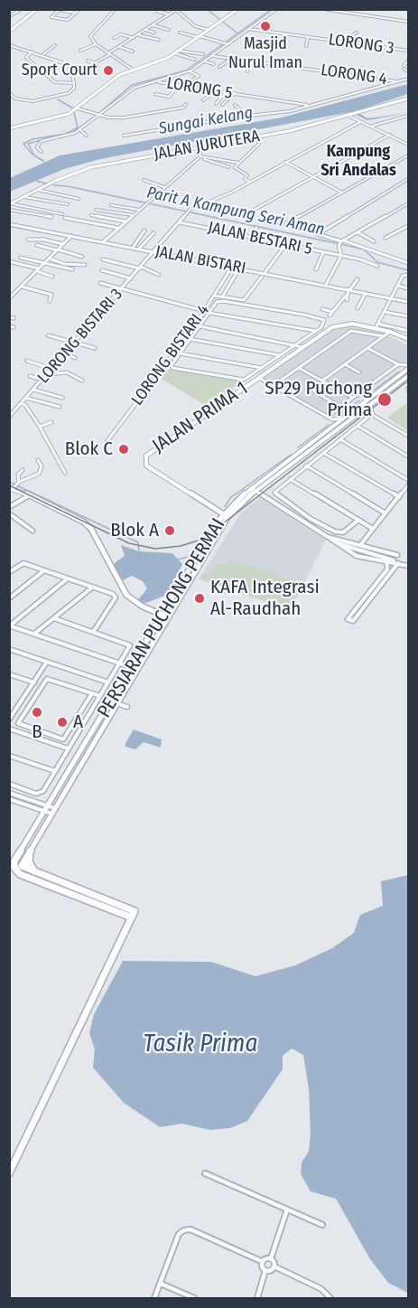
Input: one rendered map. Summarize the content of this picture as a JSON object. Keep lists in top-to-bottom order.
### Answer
{
  "streets": {
    "main road": ["JALAN JURUTERA", "JALAN PRIMA 1", "PERSIARAN PUCHONG PERMAI"],
    "street": [
      "LORONG 3",
      "LORONG 4",
      "LORONG 5",
      "JALAN BESTARI 5",
      "JALAN BISTARI",
      "LORONG BISTARI 3",
      "LORONG BISTARI 4"
    ]
  },
  "crossings": [
    ["JALAN BESTARI 5", "LORONG BISTARI 3"],
    ["JALAN BISTARI", "LORONG BISTARI 3"],
    ["JALAN BISTARI", "LORONG BISTARI 4"],
    ["JALAN PRIMA 1", "PERSIARAN PUCHONG PERMAI"]
  ],
  "districts": ["Kampung Sri Andalas"],
  "water": ["Sungai Kelang", "Parit A Kampung Seri Aman", "Tasik Prima"],
  "places": [
    "Masjid Nurul Iman",
    "Sport Court",
    "SP29 Puchong Prima",
    "Blok C",
    "Blok A",
    "KAFA Integrasi Al-Raudhah",
    "B",
    "A"
  ]
}
